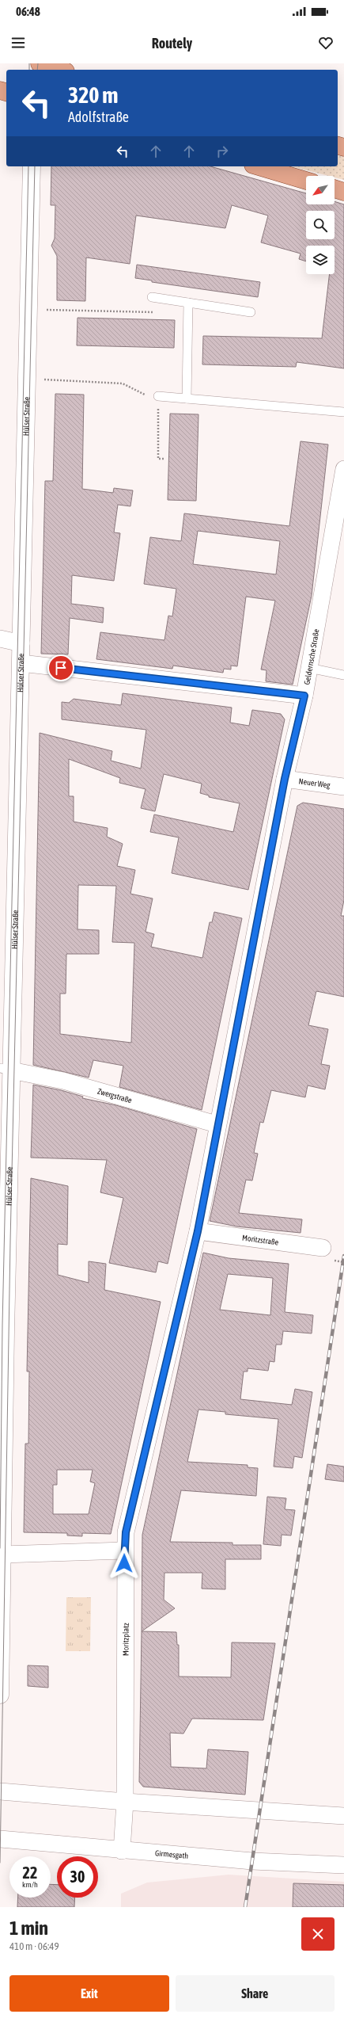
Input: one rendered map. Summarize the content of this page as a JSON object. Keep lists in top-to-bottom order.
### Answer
{
  "streets": {
    "street": [
      "Hülser Straße",
      "Geldernsche Straße",
      "Neuer Weg",
      "Zwergstraße",
      "Moritzstraße",
      "Moritzplatz",
      "Girmesgath"
    ]
  },
  "crossings": [
    ["Hülser Straße", "Zwergstraße"],
    ["Geldernsche Straße", "Neuer Weg"],
    ["Geldernsche Straße", "Zwergstraße"],
    ["Geldernsche Straße", "Moritzstraße"],
    ["Geldernsche Straße", "Moritzplatz"],
    ["Moritzplatz", "Girmesgath"]
  ],
  "north": "bottom left",
  "page": {
    "status": "06:48",
    "header": "Routely",
    "turn": ["320 m", "Adolfstraße"],
    "speed": "22 km/h",
    "limit": "30",
    "heading": ["1 min", "410 m · 06:49"],
    "buttons": ["Exit", "Share"]
  }
}
